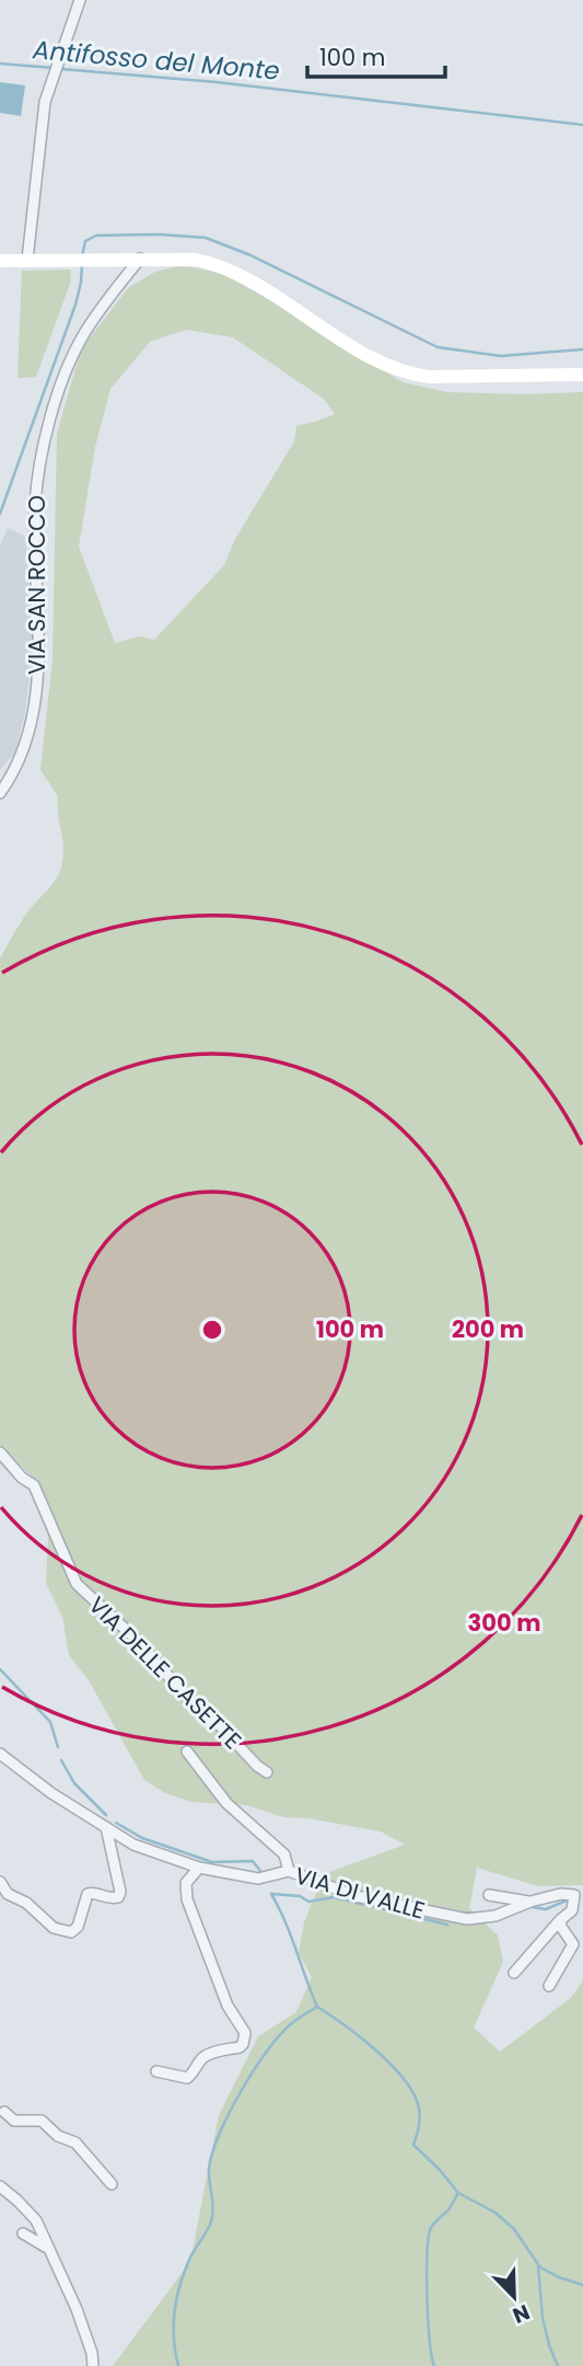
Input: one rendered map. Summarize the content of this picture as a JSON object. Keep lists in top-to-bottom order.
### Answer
{
  "streets": {
    "street": ["VIA SAN ROCCO", "VIA DELLE CASETTE", "VIA DI VALLE"]
  },
  "crossings": [
    ["VIA DELLE CASETTE", "VIA DI VALLE"]
  ],
  "water": ["Antifosso del Monte"],
  "scale_bar": "100 m",
  "north": "bottom right",
  "rings": ["100 m", "200 m", "300 m"]
}
